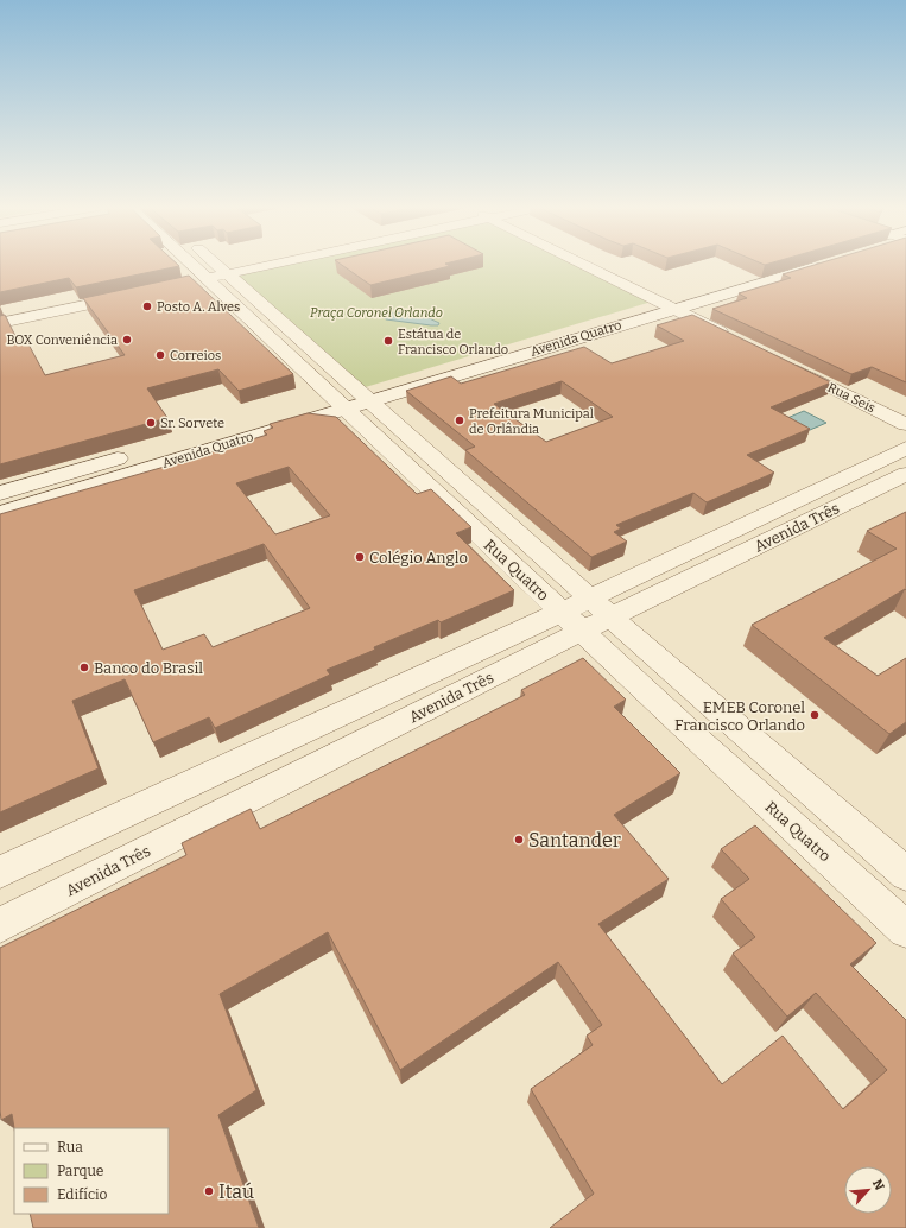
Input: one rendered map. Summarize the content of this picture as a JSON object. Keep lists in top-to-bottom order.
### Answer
{
  "streets": {
    "street": [
      "Avenida Quatro",
      "Rua Seis",
      "Avenida Três",
      "Rua Quatro"
    ]
  },
  "crossings": [
    ["Avenida Quatro", "Rua Quatro"],
    ["Avenida Três", "Rua Quatro"]
  ],
  "parks": ["Praça Coronel Orlando"],
  "places": [
    "Posto A. Alves",
    "BOX Conveniência",
    "Estátua de Francisco Orlando",
    "Correios",
    "Prefeitura Municipal de Orlândia",
    "Sr. Sorvete",
    "Colégio Anglo",
    "Banco do Brasil",
    "EMEB Coronel Francisco Orlando",
    "Santander",
    "Itaú"
  ],
  "legend": ["Rua", "Parque", "Edifício"],
  "north": "top right"
}
